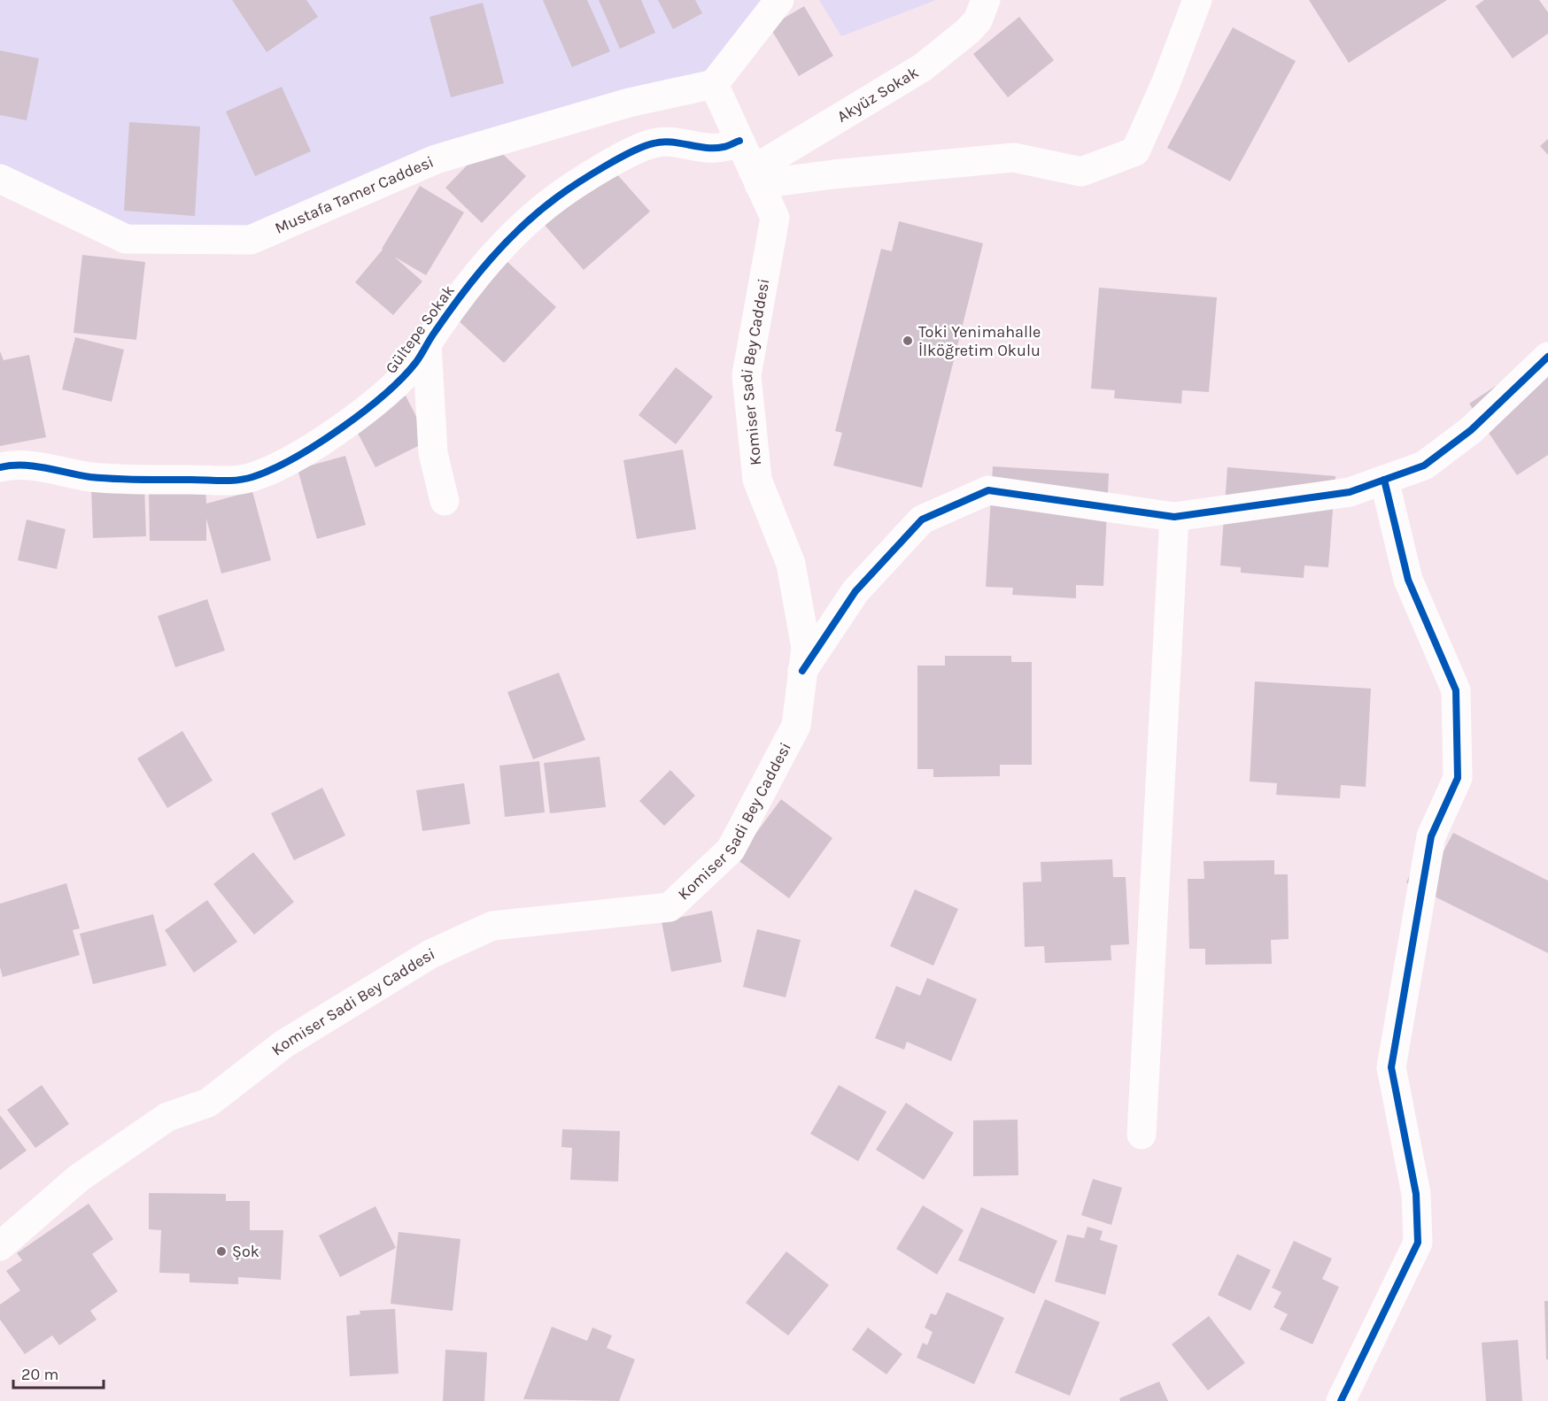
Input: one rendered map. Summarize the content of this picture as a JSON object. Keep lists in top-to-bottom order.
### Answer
{
  "streets": {
    "street": [
      "Akyüz Sokak",
      "Mustafa Tamer Caddesi",
      "Gültepe Sokak",
      "Komiser Sadi Bey Caddesi"
    ]
  },
  "crossings": [
    ["Akyüz Sokak", "Komiser Sadi Bey Caddesi"],
    ["Mustafa Tamer Caddesi", "Komiser Sadi Bey Caddesi"],
    ["Gültepe Sokak", "Komiser Sadi Bey Caddesi"]
  ],
  "places": ["Toki Yenimahalle İlköğretim Okulu", "Şok"],
  "scale_bar": "20 m"
}
